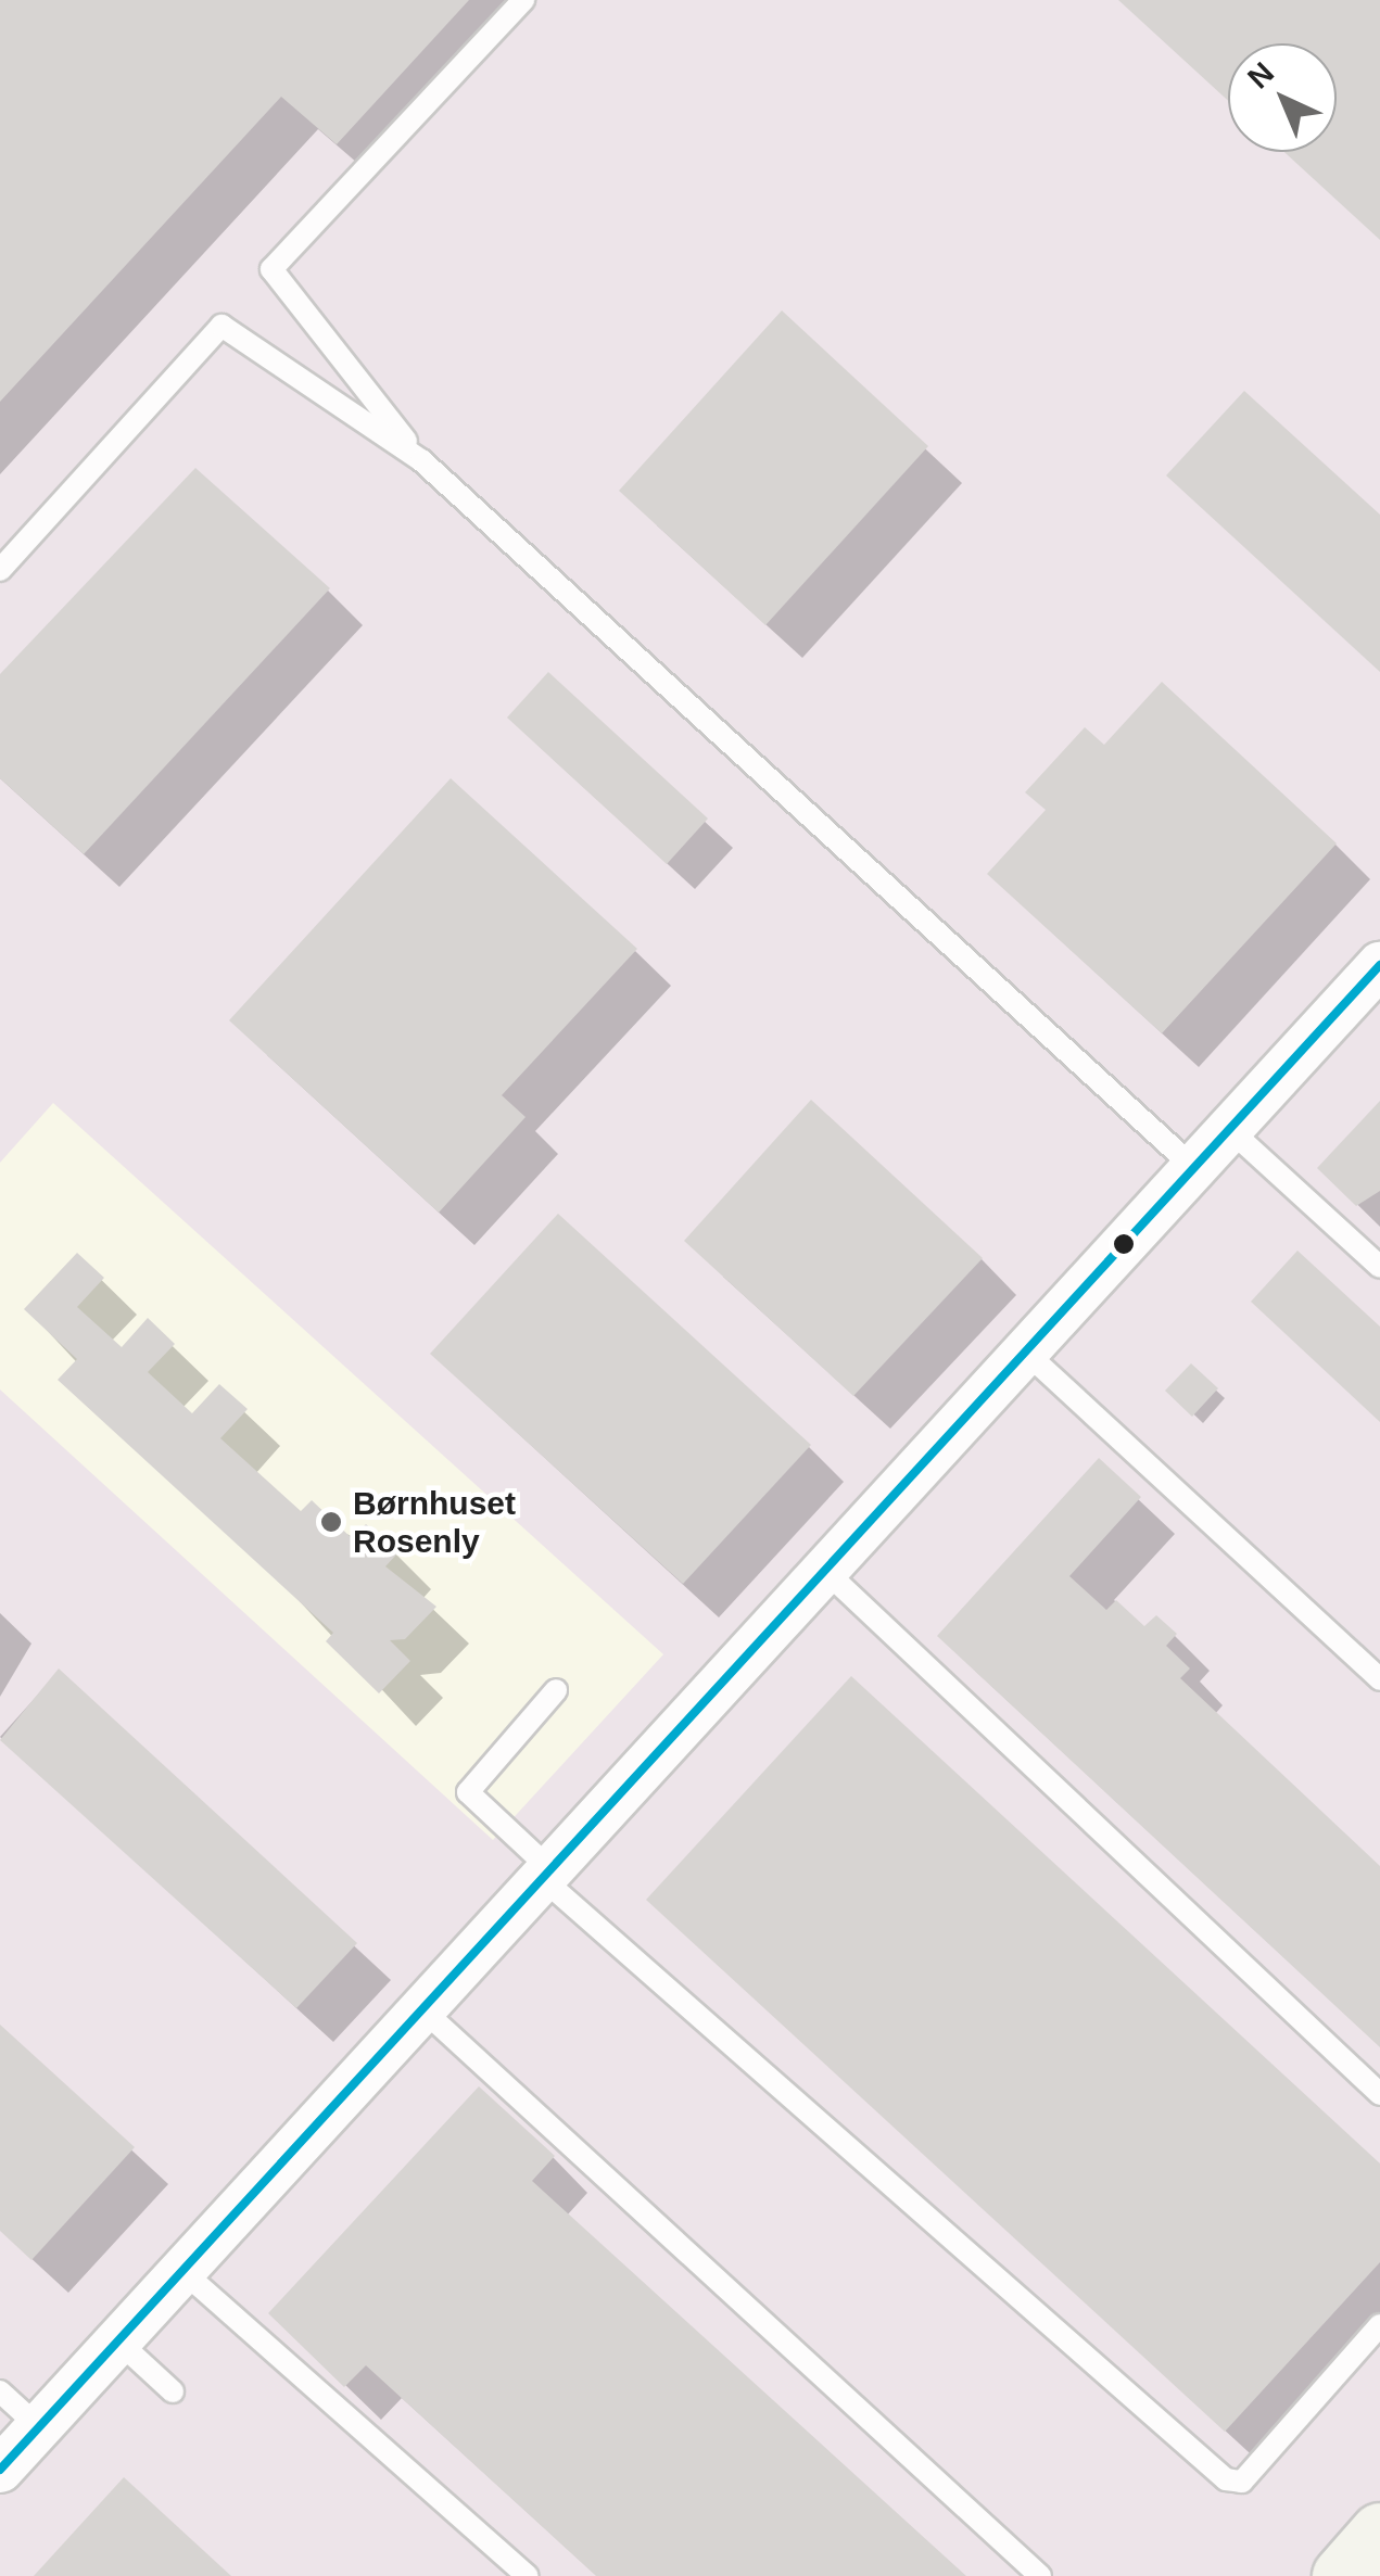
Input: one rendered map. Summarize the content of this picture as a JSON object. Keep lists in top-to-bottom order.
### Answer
{
  "places": ["Børnhuset Rosenly"],
  "north": "top left"
}
